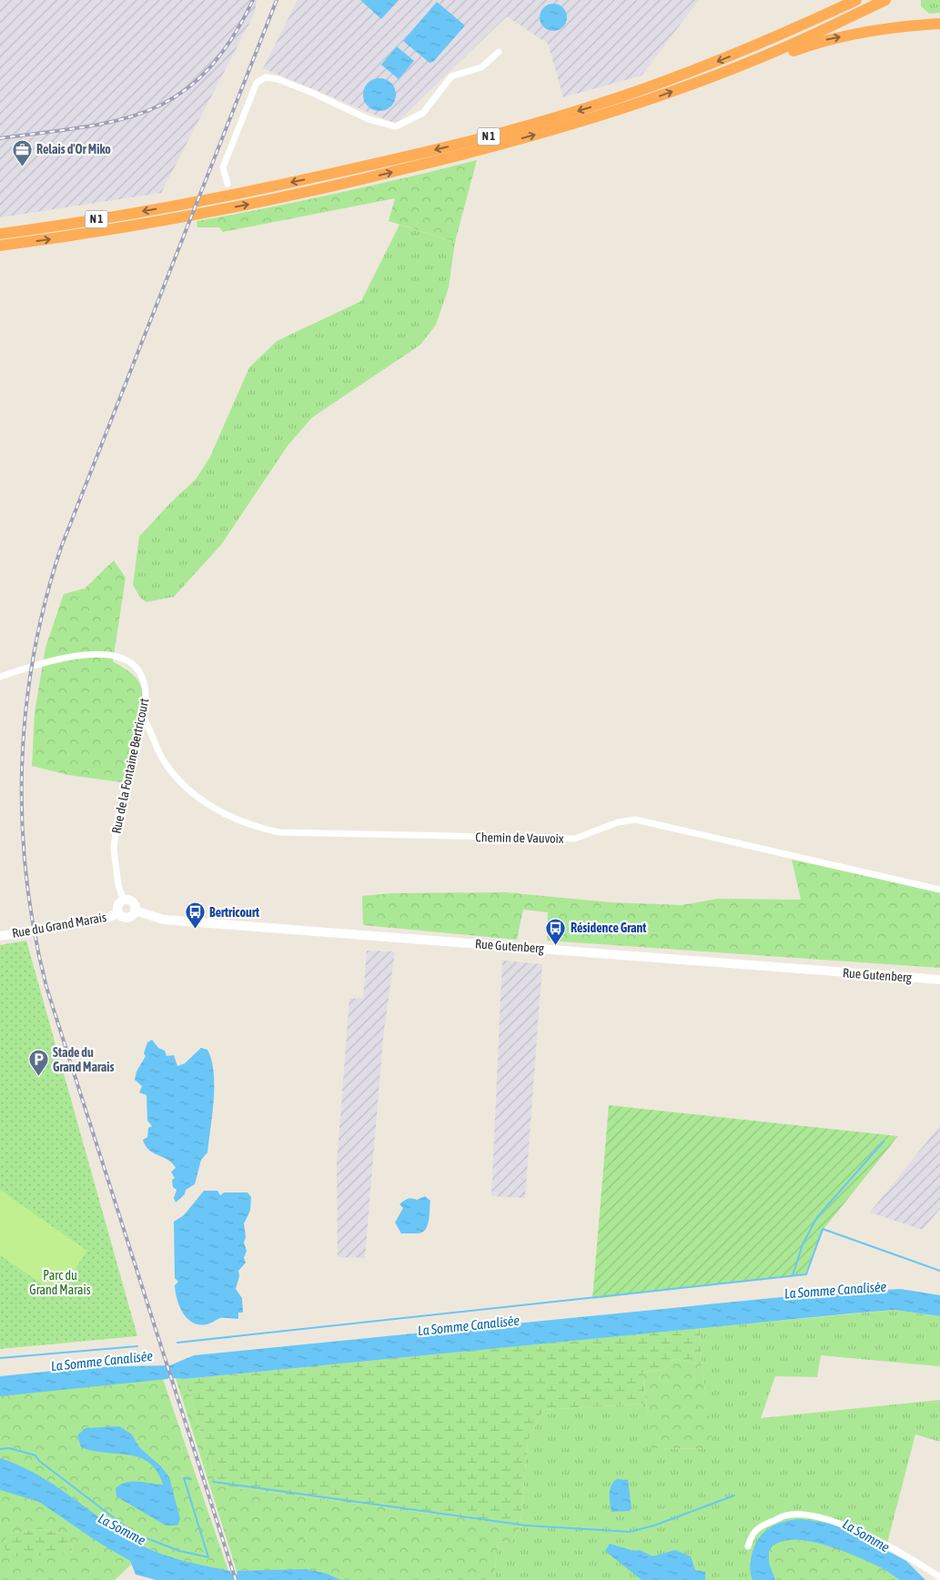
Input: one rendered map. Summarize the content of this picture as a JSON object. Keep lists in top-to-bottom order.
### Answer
{
  "streets": {
    "highway": ["N 1"],
    "street": [
      "Rue de la Fontaine Bertricourt",
      "Chemin de Vauvoix",
      "Rue du Grand Marais",
      "Rue Gutenberg"
    ]
  },
  "crossings": [
    ["Rue de la Fontaine Bertricourt", "Chemin de Vauvoix"],
    ["Rue de la Fontaine Bertricourt", "Rue du Grand Marais"],
    ["Rue de la Fontaine Bertricourt", "Rue Gutenberg"],
    ["Rue du Grand Marais", "Rue Gutenberg"]
  ],
  "water": ["La Somme Canalisée", "La Somme"],
  "parks": ["Parc du Grand Marais"],
  "places": {
    "office": ["Relais d'Or Miko"],
    "bus stop": ["Bertricourt", "Résidence Grant"],
    "parking": ["Stade du Grand Marais"]
  }
}
